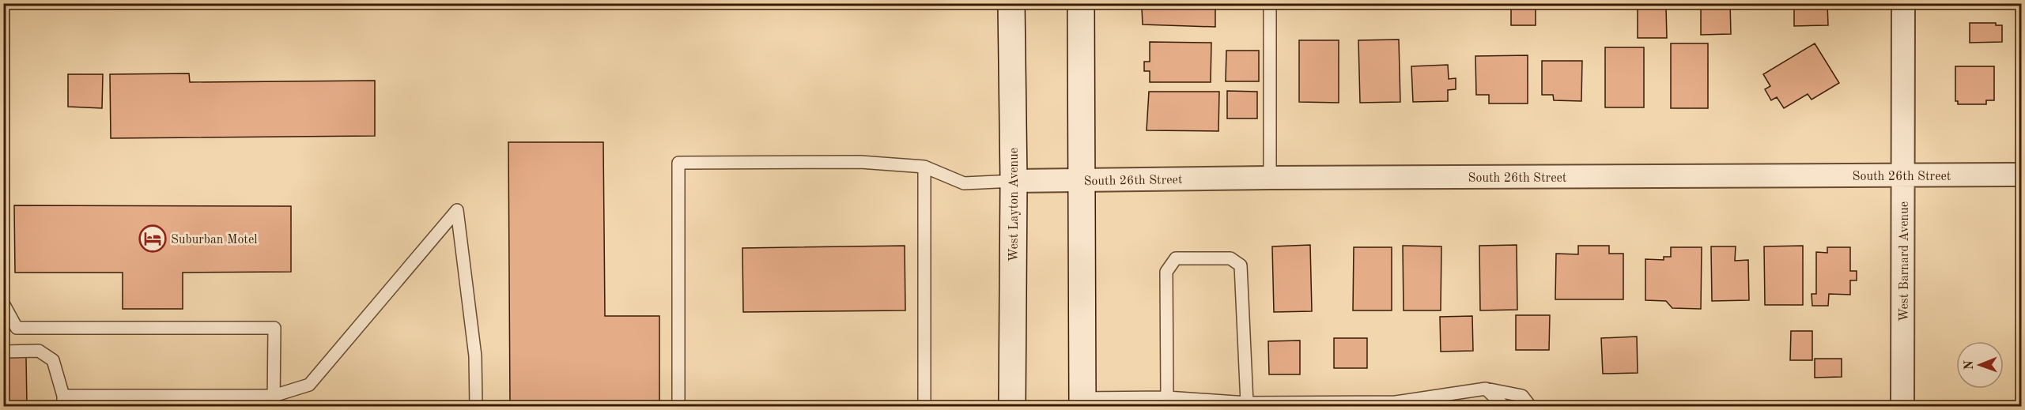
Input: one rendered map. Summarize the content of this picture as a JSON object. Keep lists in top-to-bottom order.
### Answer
{
  "streets": {
    "main road": ["West Layton Avenue"],
    "street": ["South 26th Street", "West Barnard Avenue"]
  },
  "crossings": [
    ["South 26th Street", "West Layton Avenue"],
    ["South 26th Street", "West Barnard Avenue"]
  ],
  "places": {
    "hotel": ["Suburban Motel"]
  },
  "north": "left"
}
